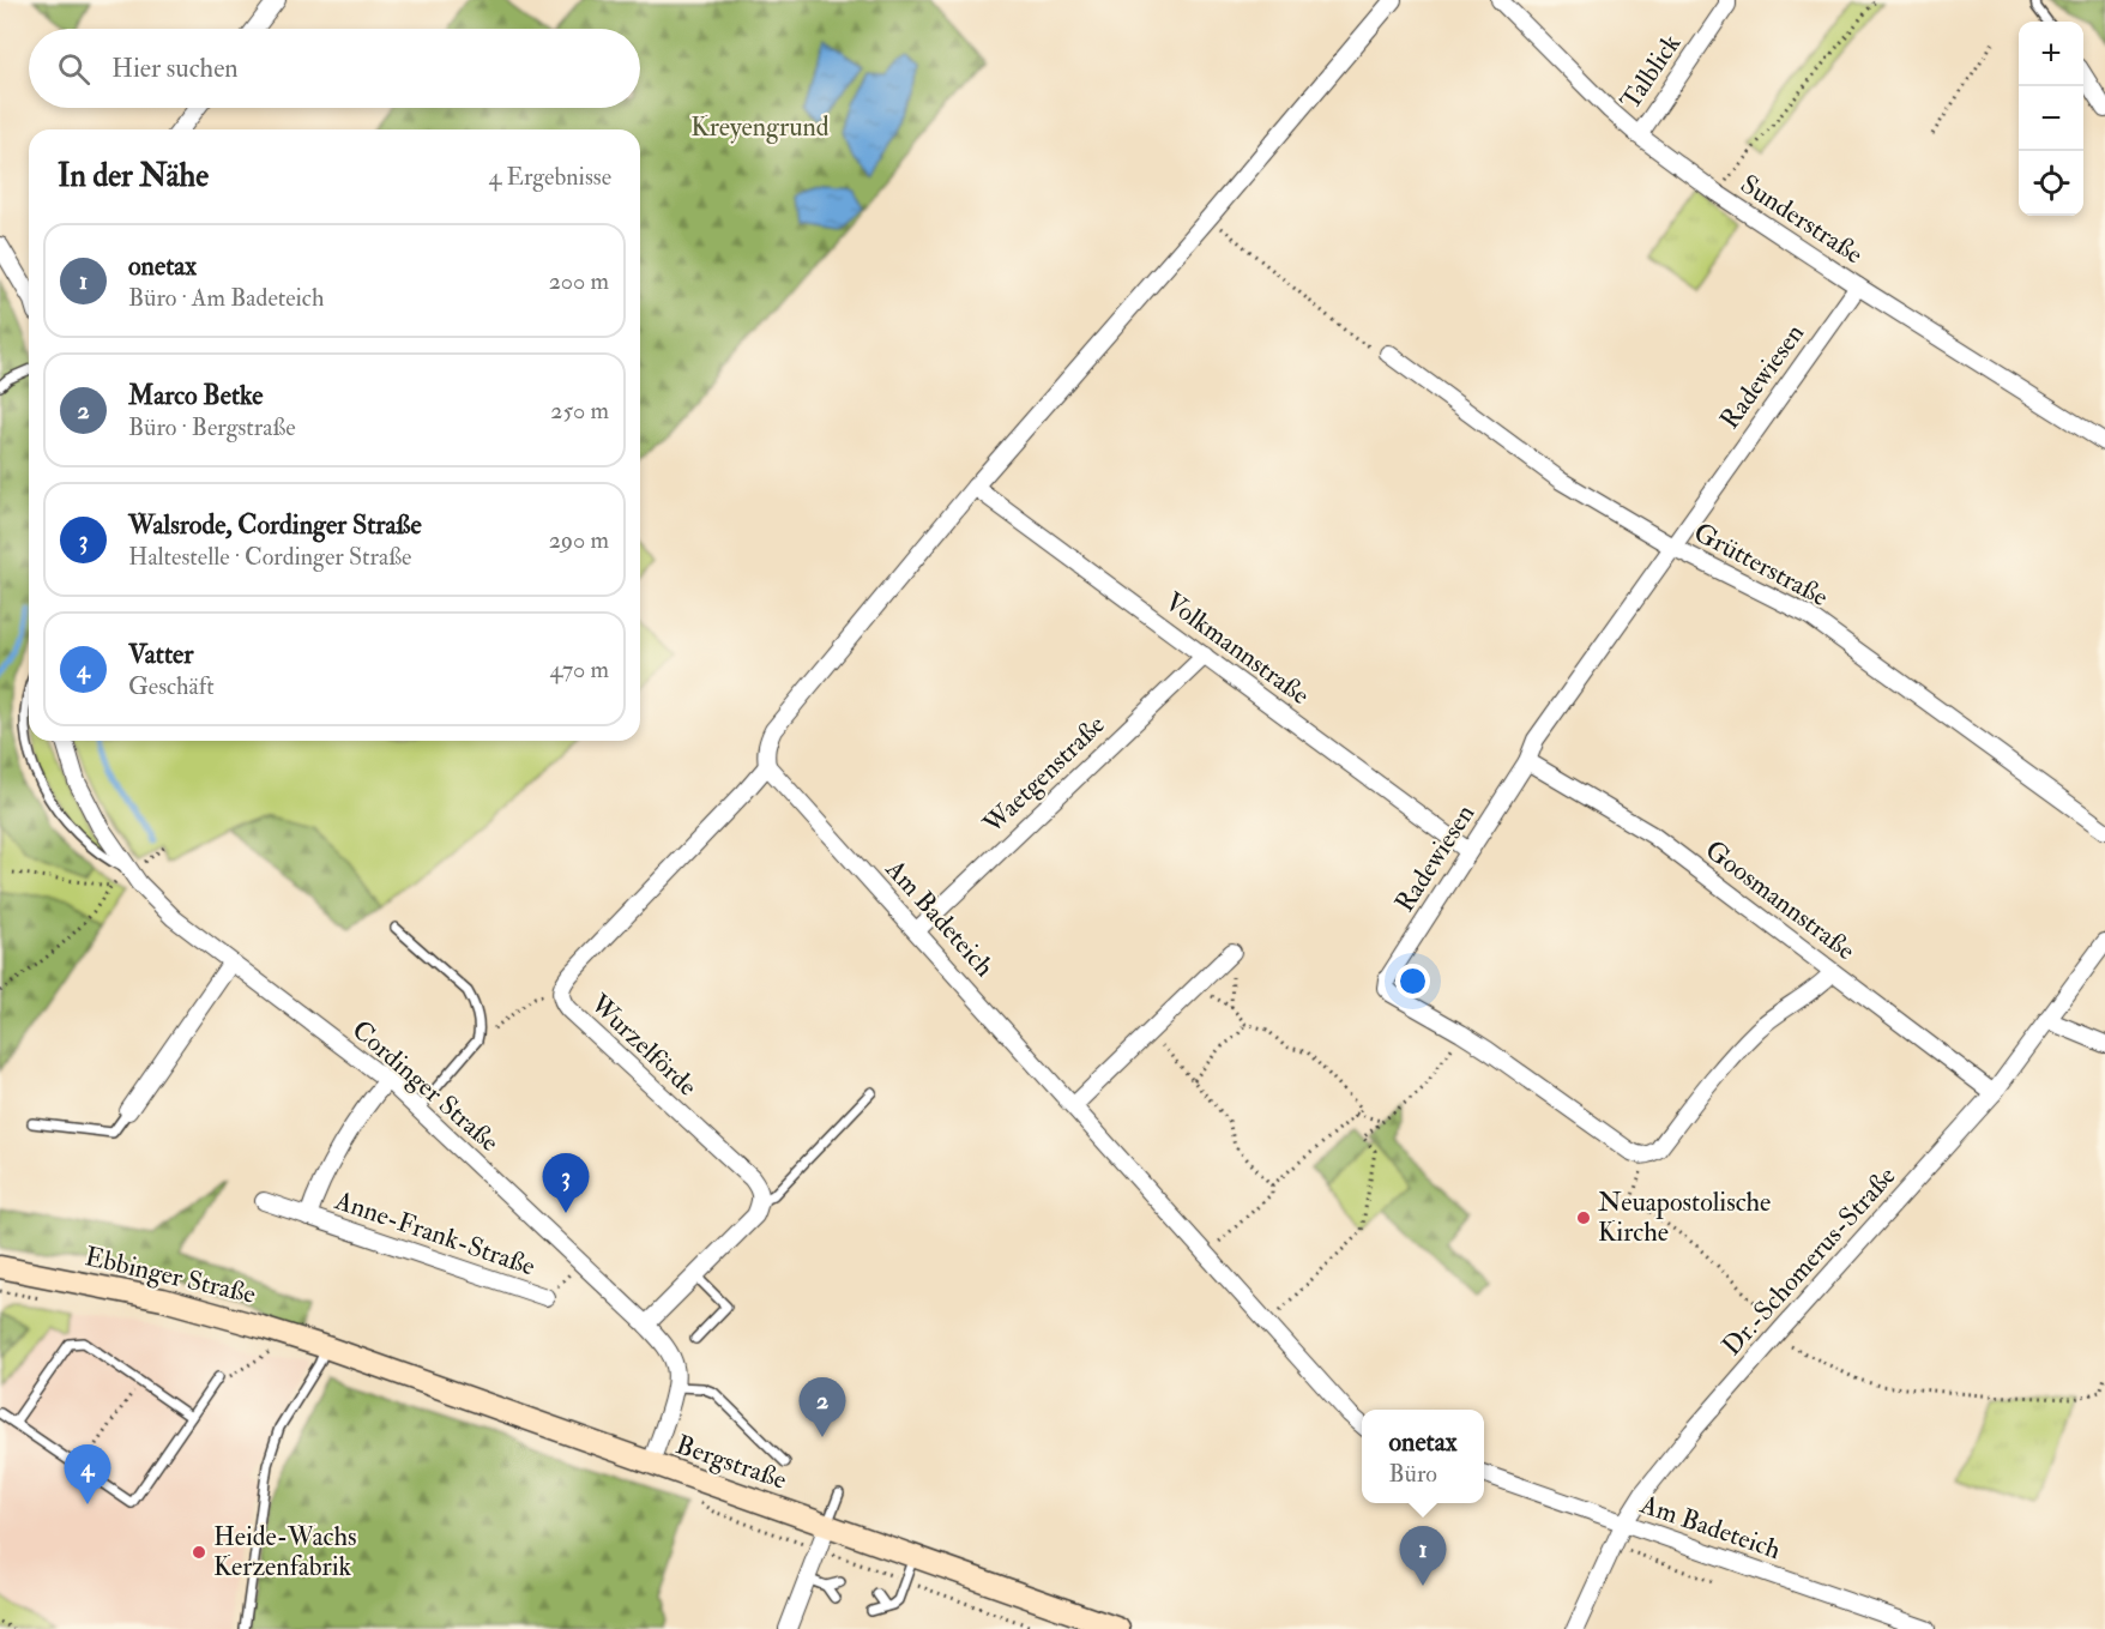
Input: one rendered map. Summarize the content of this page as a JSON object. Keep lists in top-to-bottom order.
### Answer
{
  "streets": {
    "main road": ["Ebbinger Straße", "Bergstraße"],
    "street": [
      "Talblick",
      "Sunderstraße",
      "Radewiesen",
      "Grütterstraße",
      "Volkmannstraße",
      "Waetgenstraße",
      "Goosmannstraße",
      "Am Badeteich",
      "Wurzelförde",
      "Cordinger Straße",
      "Anne-Frank-Straße",
      "Dr.-Schomerus-Straße"
    ]
  },
  "crossings": [
    ["Talblick", "Sunderstraße"],
    ["Sunderstraße", "Radewiesen"],
    ["Radewiesen", "Grütterstraße"],
    ["Radewiesen", "Volkmannstraße"],
    ["Radewiesen", "Goosmannstraße"],
    ["Volkmannstraße", "Waetgenstraße"],
    ["Waetgenstraße", "Am Badeteich"],
    ["Goosmannstraße", "Dr.-Schomerus-Straße"],
    ["Am Badeteich", "Wurzelförde"],
    ["Am Badeteich", "Dr.-Schomerus-Straße"],
    ["Cordinger Straße", "Anne-Frank-Straße"],
    ["Ebbinger Straße", "Bergstraße"]
  ],
  "parks": ["Kreyengrund"],
  "places": ["Neuapostolische Kirche", "Heide-Wachs Kerzenfabrik"],
  "page": {
    "map_buttons": ["+", "−"],
    "search": "Hier suchen",
    "heading": ["In der Nähe", "4 Ergebnisse"],
    "list": [
      {
        "mark": "1",
        "name": "onetax",
        "note": "Büro · Am Badeteich",
        "value": "200 m"
      },
      {
        "mark": "2",
        "name": "Marco Betke",
        "note": "Büro · Bergstraße",
        "value": "250 m"
      },
      {
        "mark": "3",
        "name": "Walsrode, Cordinger Straße",
        "note": "Haltestelle · Cordinger Straße",
        "value": "290 m"
      },
      {
        "mark": "4",
        "name": "Vatter",
        "note": "Geschäft",
        "value": "470 m"
      }
    ],
    "pins": [
      "3",
      "2",
      "4",
      "1"
    ],
    "popup": ["onetax", "Büro"]
  }
}
